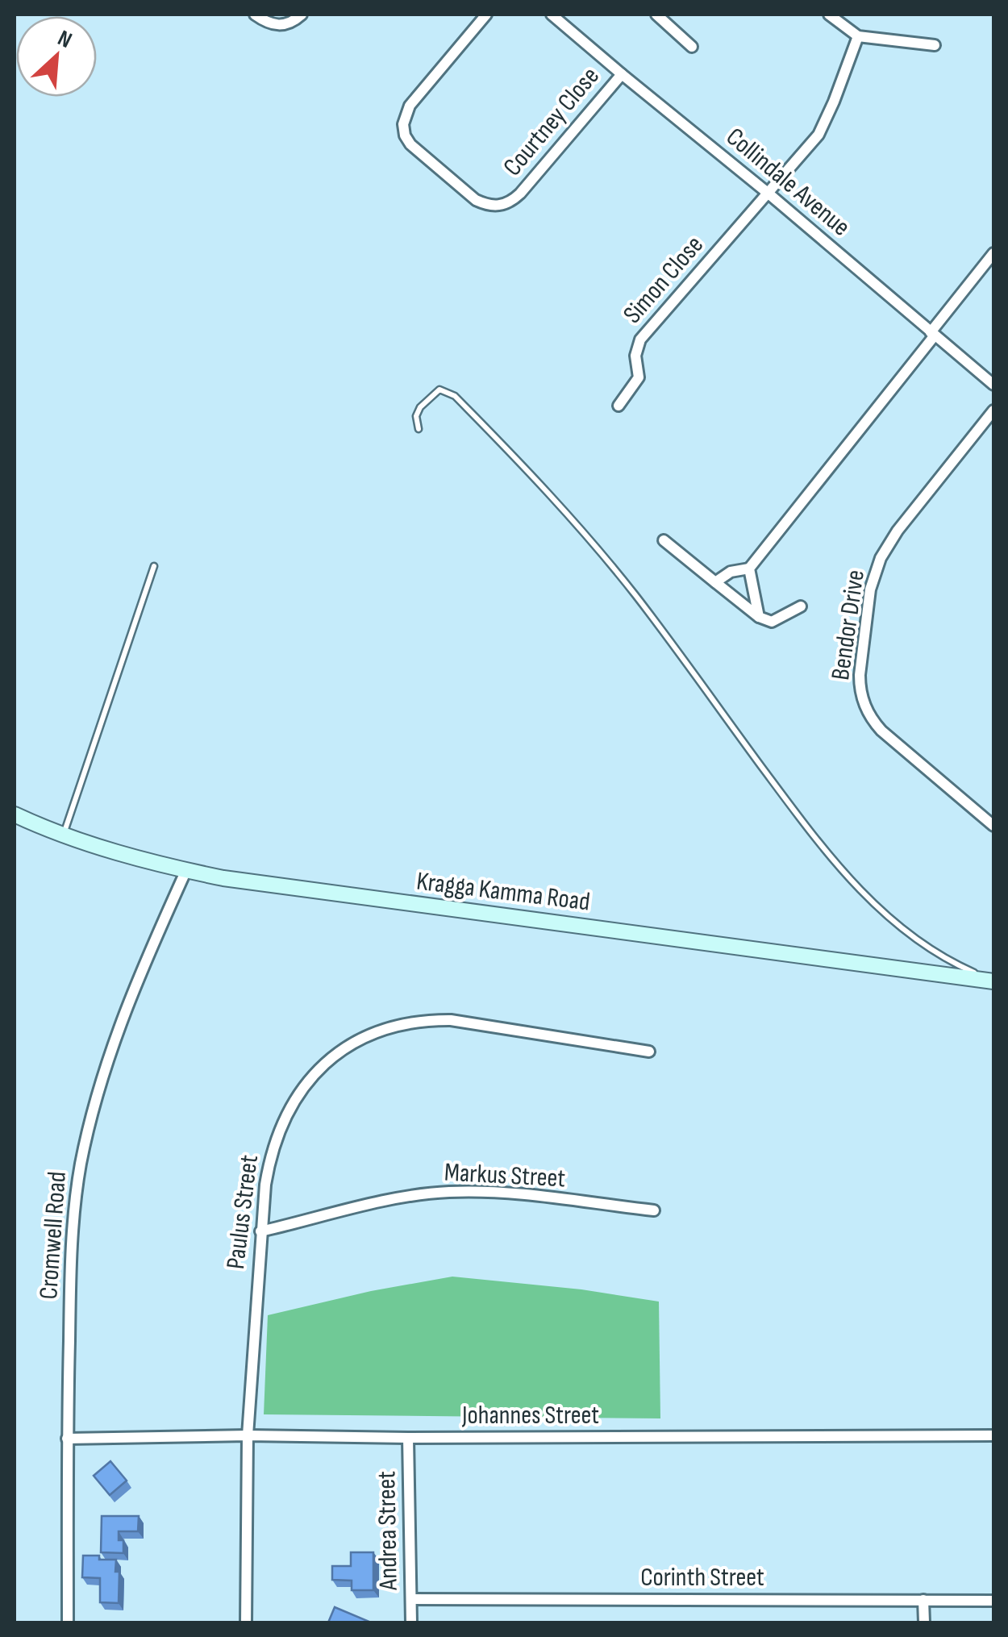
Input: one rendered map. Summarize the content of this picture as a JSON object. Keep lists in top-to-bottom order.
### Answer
{
  "streets": {
    "main road": ["Kragga Kamma Road"],
    "street": [
      "Courtney Close",
      "Collindale Avenue",
      "Simon Close",
      "Bendor Drive",
      "Markus Street",
      "Paulus Street",
      "Cromwell Road",
      "Johannes Street",
      "Andrea Street",
      "Corinth Street"
    ]
  },
  "crossings": [
    ["Courtney Close", "Collindale Avenue"],
    ["Collindale Avenue", "Simon Close"],
    ["Kragga Kamma Road", "Cromwell Road"],
    ["Markus Street", "Paulus Street"],
    ["Paulus Street", "Johannes Street"],
    ["Cromwell Road", "Johannes Street"],
    ["Johannes Street", "Andrea Street"],
    ["Andrea Street", "Corinth Street"]
  ],
  "north": "top right"
}
